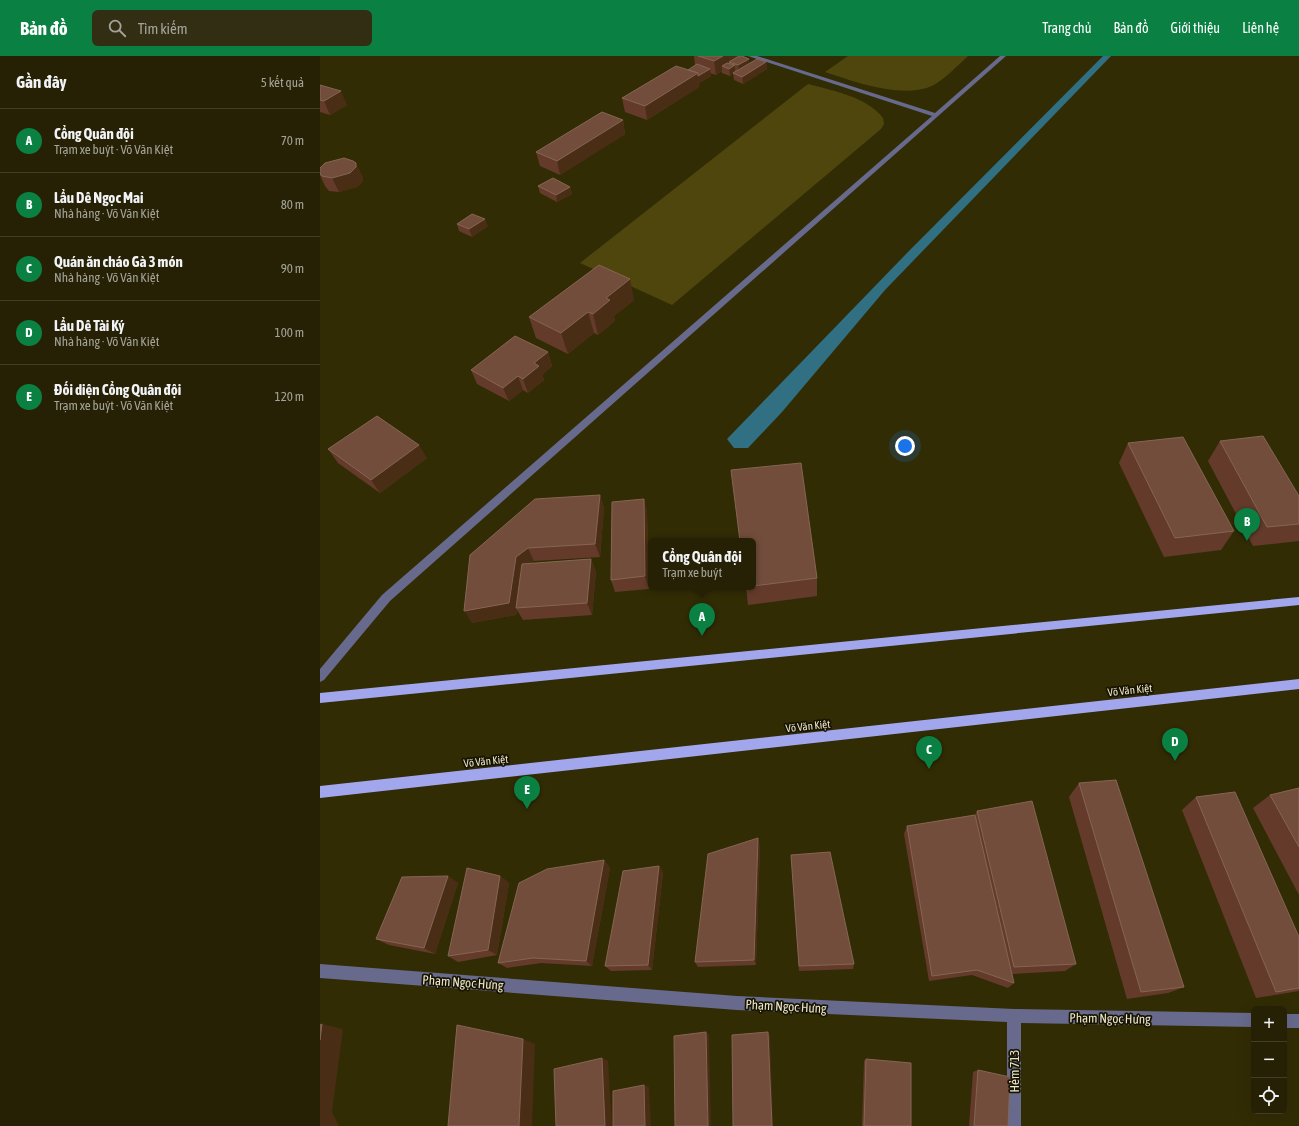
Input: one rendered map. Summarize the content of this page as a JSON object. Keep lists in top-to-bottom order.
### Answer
{
  "streets": {
    "main road": ["Võ Văn Kiệt"],
    "street": ["Phạm Ngọc Hưng", "Hẻm 713"]
  },
  "crossings": [
    ["Phạm Ngọc Hưng", "Hẻm 713"]
  ],
  "page": {
    "header": "Bản đồ",
    "search": "Tìm kiếm",
    "nav": [
      "Trang chủ",
      "Bản đồ",
      "Giới thiệu",
      "Liên hệ"
    ],
    "heading": ["Gần đây", "5 kết quả"],
    "list": [
      {
        "mark": "A",
        "name": "Cổng Quân đội",
        "note": "Trạm xe buýt · Võ Văn Kiệt",
        "value": "70 m"
      },
      {
        "mark": "B",
        "name": "Lẩu Dê Ngọc Mai",
        "note": "Nhà hàng · Võ Văn Kiệt",
        "value": "80 m"
      },
      {
        "mark": "C",
        "name": "Quán ăn cháo Gà 3 món",
        "note": "Nhà hàng · Võ Văn Kiệt",
        "value": "90 m"
      },
      {
        "mark": "D",
        "name": "Lẩu Dê Tài Ký",
        "note": "Nhà hàng · Võ Văn Kiệt",
        "value": "100 m"
      },
      {
        "mark": "E",
        "name": "Đối diện Cổng Quân đội",
        "note": "Trạm xe buýt · Võ Văn Kiệt",
        "value": "120 m"
      }
    ],
    "pins": [
      "B",
      "A",
      "D",
      "C",
      "E"
    ],
    "popup": ["Cổng Quân đội", "Trạm xe buýt"],
    "map_buttons": ["+", "−"]
  }
}
